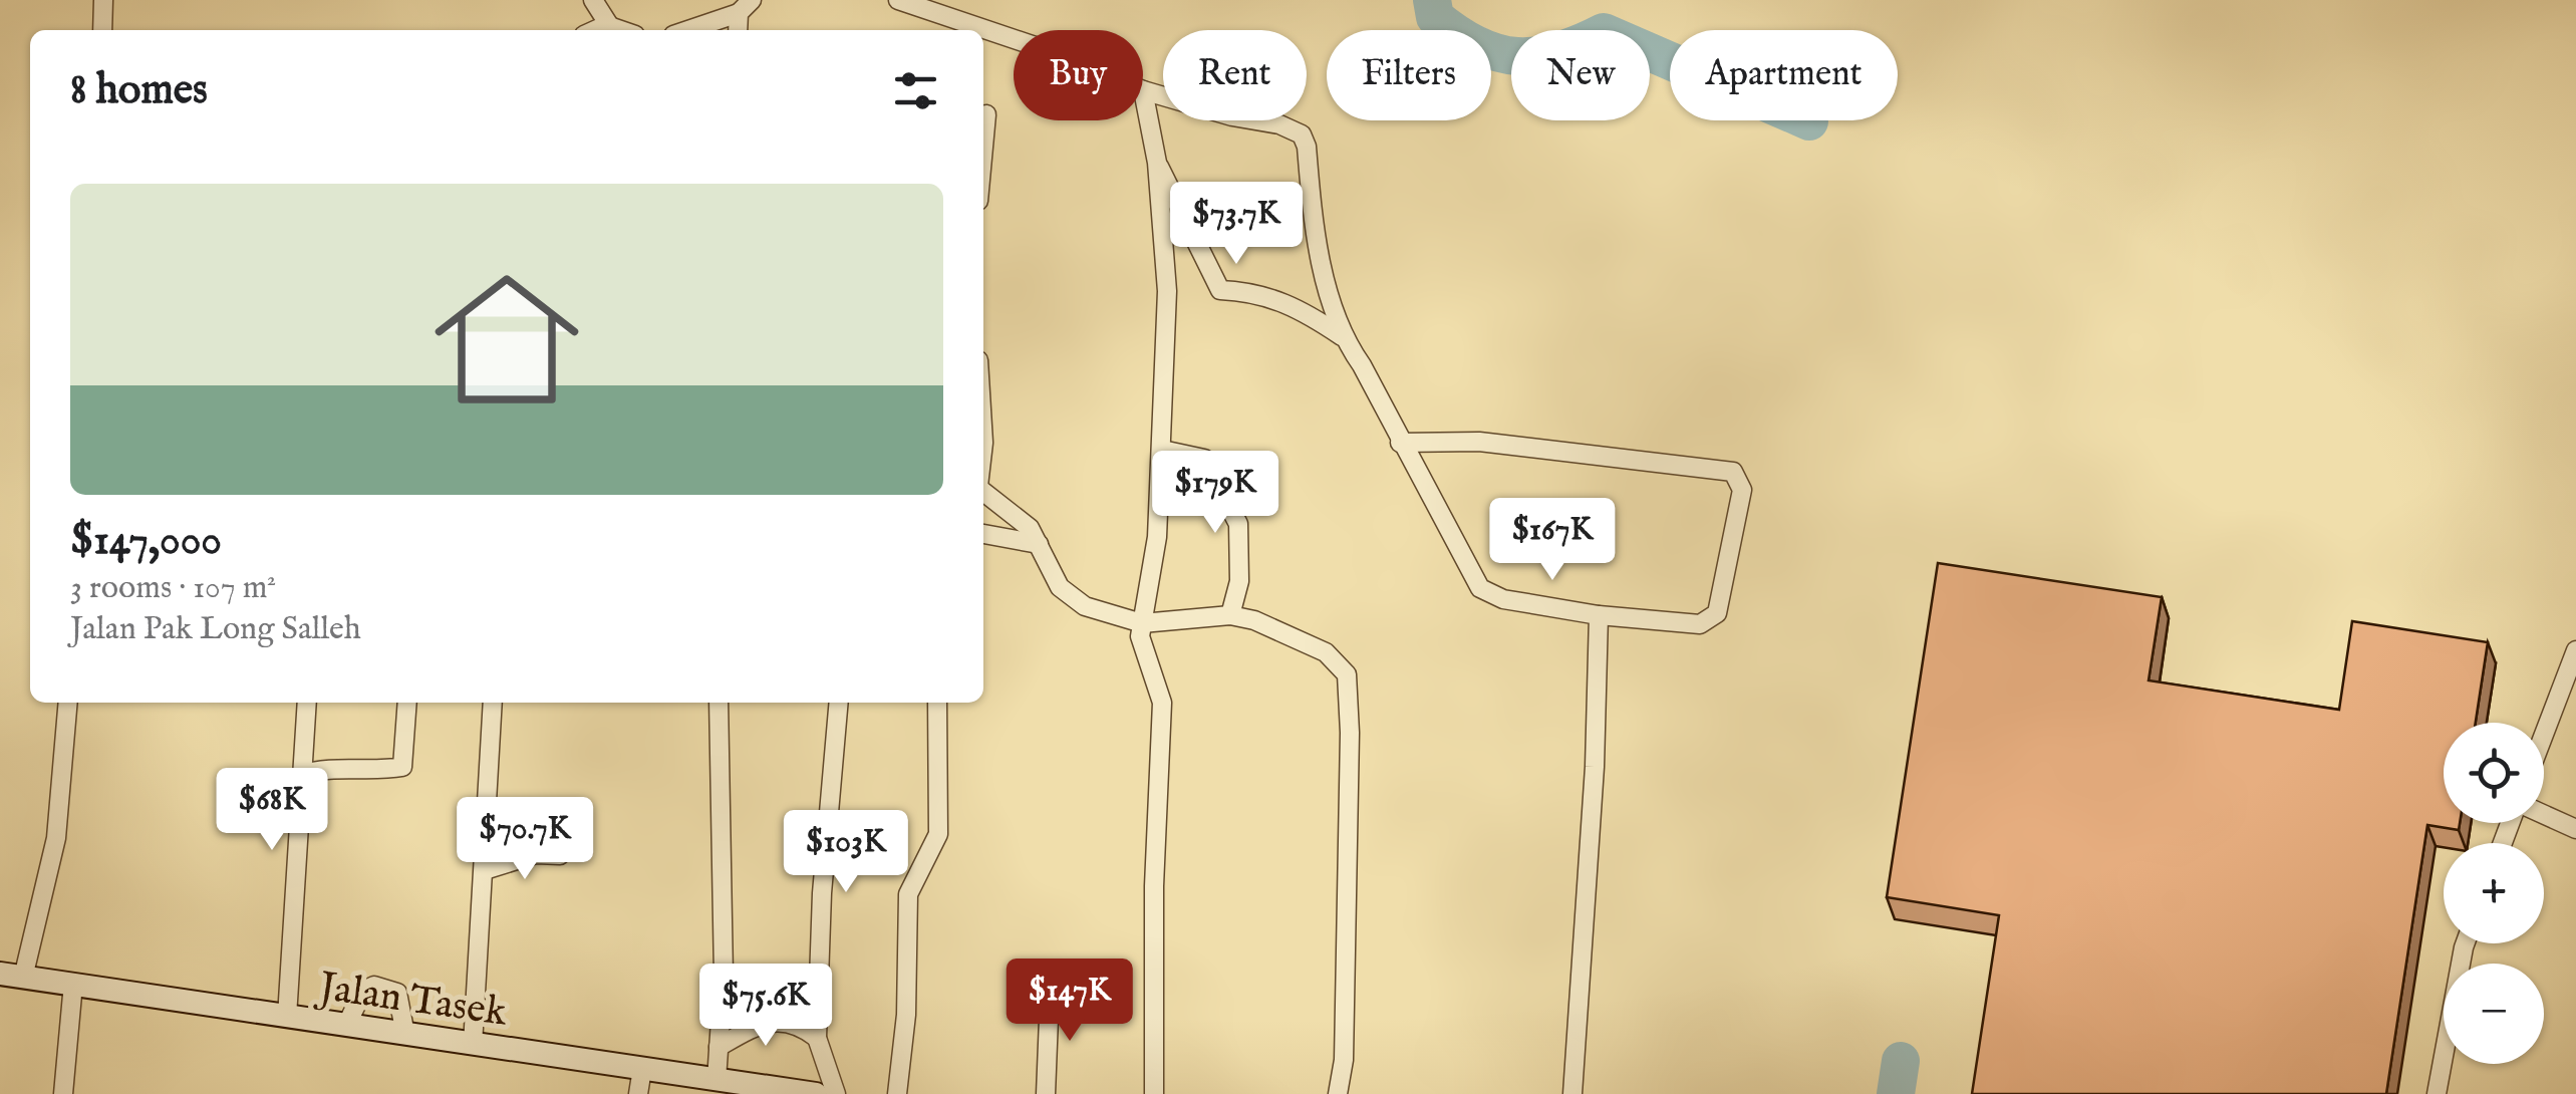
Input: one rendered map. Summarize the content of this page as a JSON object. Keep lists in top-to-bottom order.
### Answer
{
  "streets": {
    "main road": ["Jalan Tasek"]
  },
  "page": {
    "chip": [
      "Buy",
      "Rent",
      "Filters",
      "New",
      "Apartment"
    ],
    "heading": "8 homes",
    "list": [
      {
        "name": "$147,000",
        "note": "3 rooms · 107 m² · Jalan Pak Long Salleh"
      }
    ],
    "price": [
      "$73.7K",
      "$179K",
      "$167K",
      "$68K",
      "$70.7K",
      "$103K",
      "$147K",
      "$75.6K"
    ],
    "map_buttons": ["+", "−"]
  }
}
